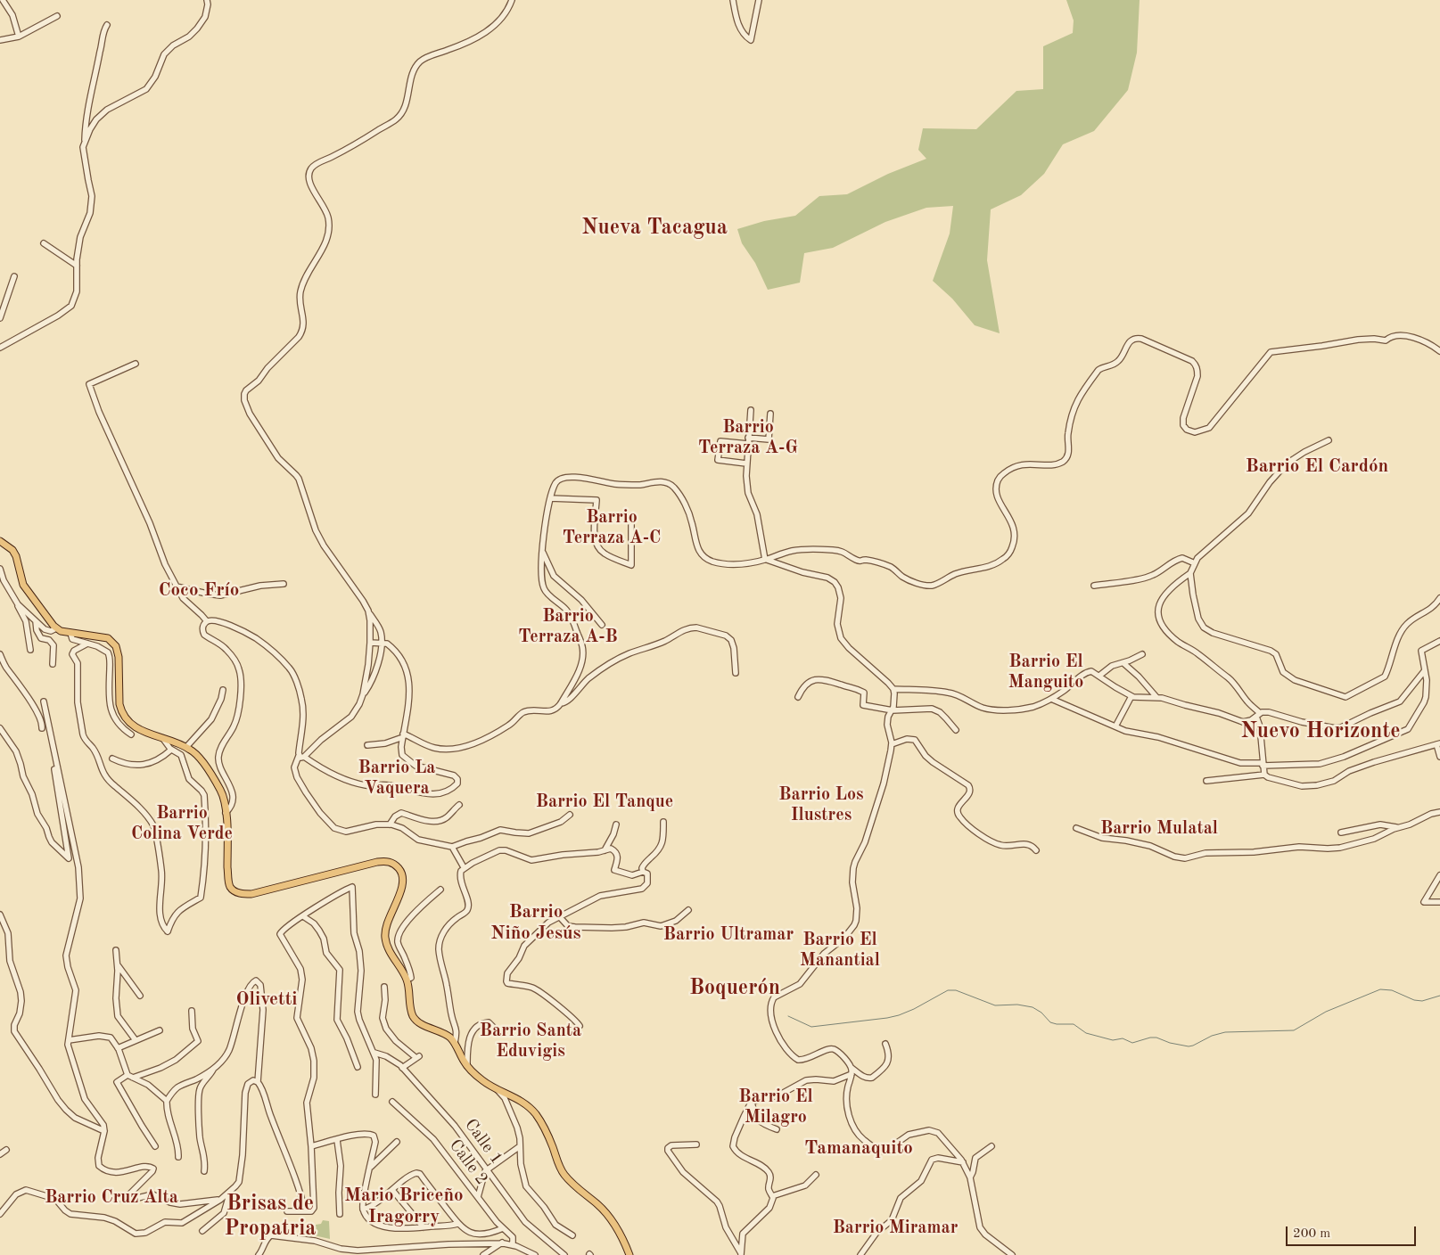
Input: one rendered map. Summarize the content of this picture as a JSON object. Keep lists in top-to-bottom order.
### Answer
{
  "streets": {
    "street": ["Calle 1", "Calle 2"]
  },
  "districts": [
    "Nueva Tacagua",
    "Barrio Terraza A-G",
    "Barrio El Cardón",
    "Barrio Terraza A-C",
    "Coco Frío",
    "Barrio Terraza A-B",
    "Barrio El Manguito",
    "Nuevo Horizonte",
    "Barrio La Vaquera",
    "Barrio Los Ilustres",
    "Barrio El Tanque",
    "Barrio Colina Verde",
    "Barrio Mulatal",
    "Barrio Niño Jesús",
    "Barrio Ultramar",
    "Barrio El Manantial",
    "Boquerón",
    "Olivetti",
    "Barrio Santa Eduvigis",
    "Barrio El Milagro",
    "Tamanaquito",
    "Mario Briceño Iragorry",
    "Barrio Cruz Alta",
    "Brisas de Propatria",
    "Barrio Miramar"
  ],
  "scale_bar": "200 m"
}
